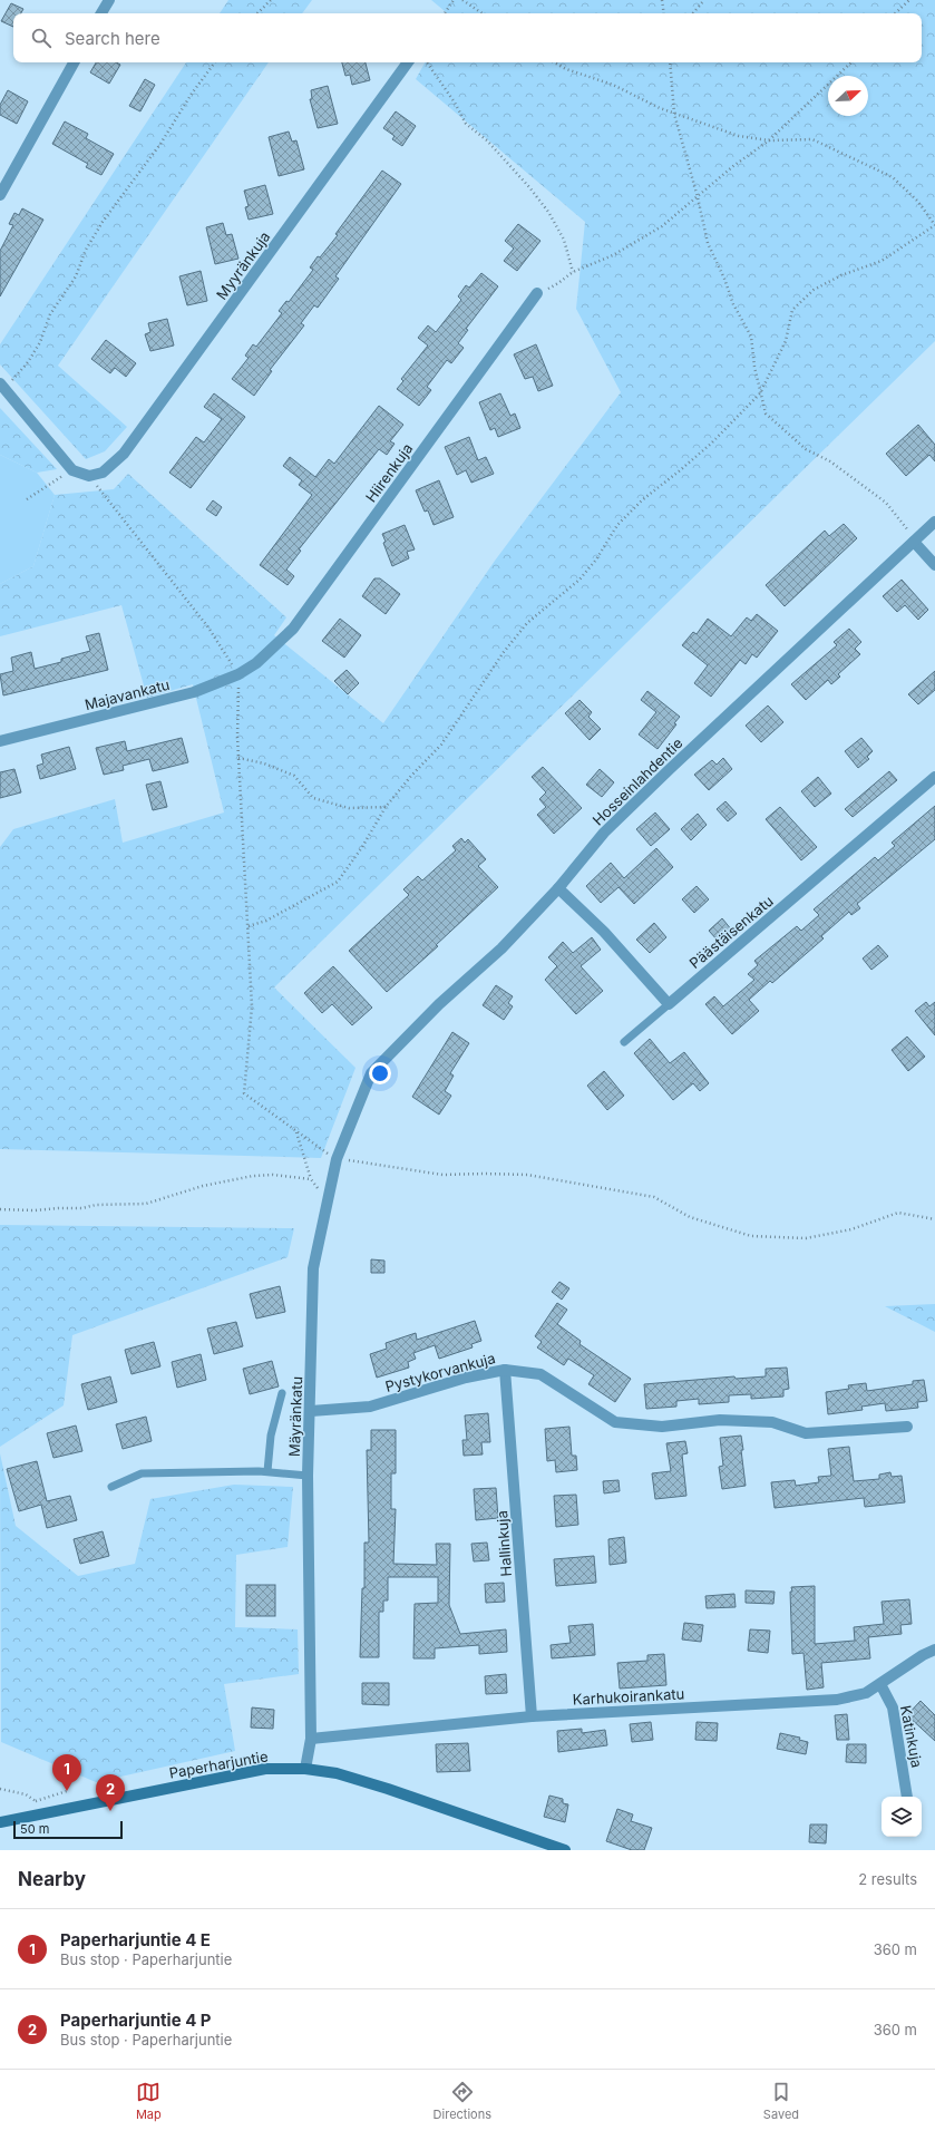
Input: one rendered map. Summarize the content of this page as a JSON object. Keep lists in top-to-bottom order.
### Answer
{
  "streets": {
    "street": [
      "Myyränkuja",
      "Hiirenkuja",
      "Majavankatu",
      "Hosseinlahdentie",
      "Päästäisenkatu",
      "Pystykorvankuja",
      "Mäyränkatu",
      "Hallinkuja",
      "Karhukoirankatu",
      "Katinkuja",
      "Paperharjuntie"
    ]
  },
  "crossings": [
    ["Hiirenkuja", "Majavankatu"],
    ["Hosseinlahdentie", "Mäyränkatu"],
    ["Pystykorvankuja", "Mäyränkatu"],
    ["Pystykorvankuja", "Hallinkuja"],
    ["Mäyränkatu", "Karhukoirankatu"],
    ["Mäyränkatu", "Paperharjuntie"],
    ["Hallinkuja", "Karhukoirankatu"],
    ["Karhukoirankatu", "Katinkuja"]
  ],
  "scale_bar": "50 m",
  "north": "top right",
  "page": {
    "search": "Search here",
    "pins": ["1", "2"],
    "scale": "50 m",
    "heading": ["Nearby", "2 results"],
    "list": [
      {
        "mark": "1",
        "name": "Paperharjuntie 4 E",
        "note": "Bus stop · Paperharjuntie",
        "value": "360 m"
      },
      {
        "mark": "2",
        "name": "Paperharjuntie 4 P",
        "note": "Bus stop · Paperharjuntie",
        "value": "360 m"
      }
    ],
    "nav": ["Map", "Directions", "Saved"]
  }
}
